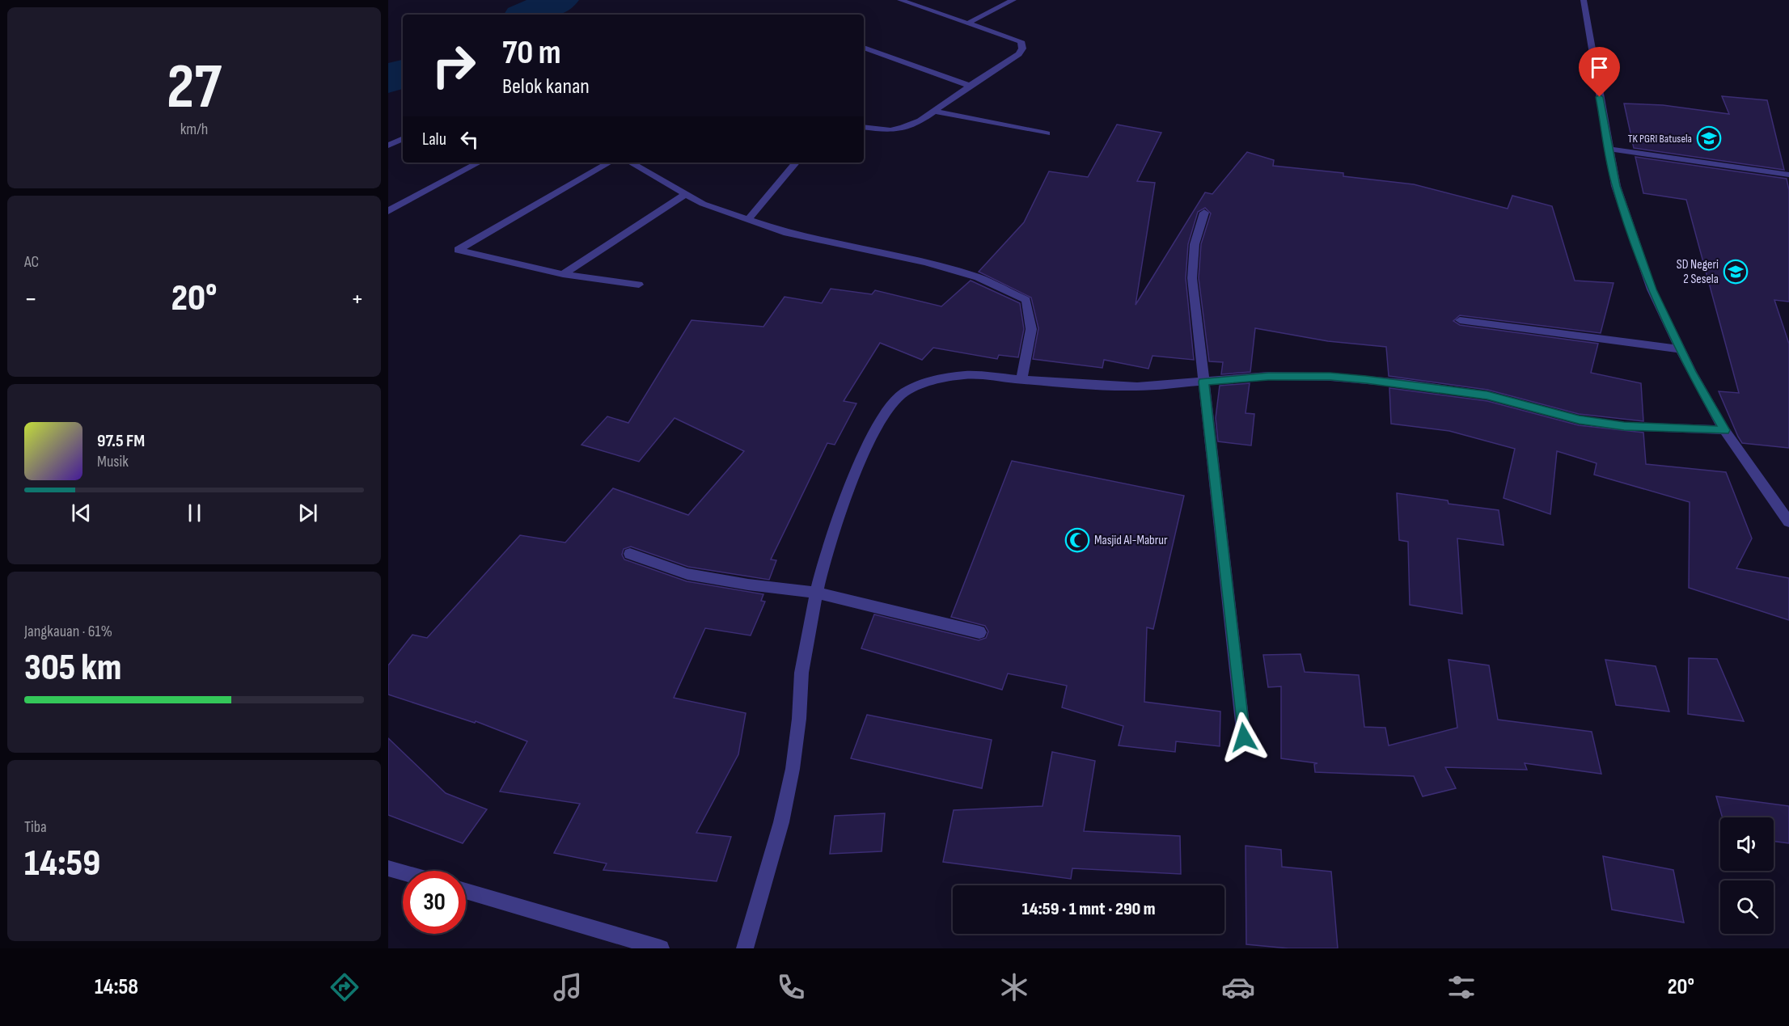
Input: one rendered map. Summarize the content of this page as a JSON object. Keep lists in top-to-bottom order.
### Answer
{
  "places": {
    "school or university": ["TK PGRI Batusela", "SD Negeri 2 Sesela"],
    "mosque": ["Masjid Al-Mabrur"]
  },
  "page": {
    "tile": [
      ["27", "km/h"],
      "AC",
      ["Jangkauan · 61%", "305 km"],
      ["Tiba", "14:59"]
    ],
    "turn": ["70 m", "Belok kanan"],
    "then": "Lalu",
    "heat": ["−", "20°", "+"],
    "song": ["97.5 FM", "Musik"],
    "limit": "30",
    "trip": "14:59 · 1 mnt · 290 m",
    "tabs": ["14:58", "20°"]
  }
}
